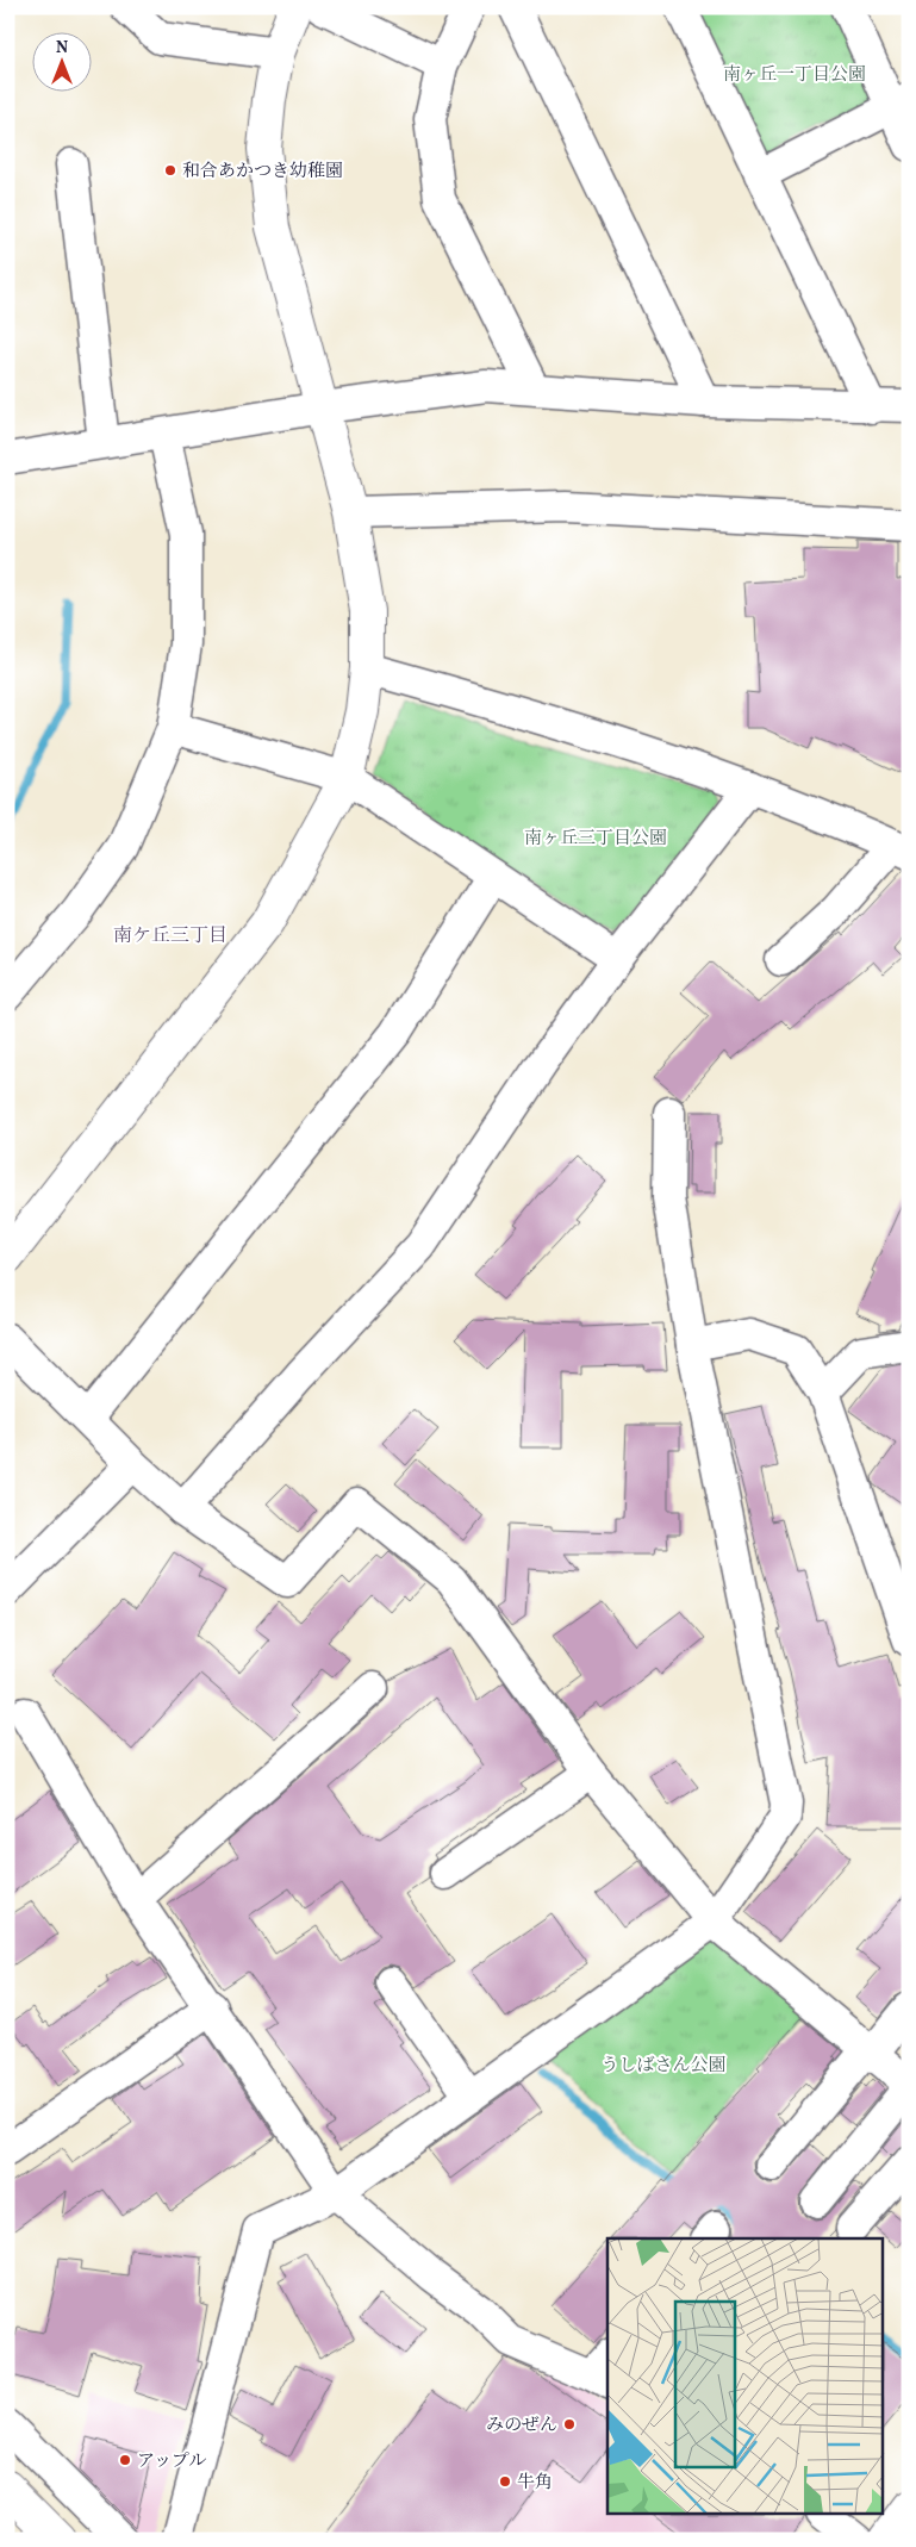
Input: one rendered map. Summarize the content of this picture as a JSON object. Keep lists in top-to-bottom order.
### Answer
{
  "districts": ["南ケ丘三丁目"],
  "parks": ["南ヶ丘一丁目公園", "南ヶ丘三丁目公園", "うしばさん公園"],
  "places": [
    "和合あかつき幼稚園",
    "みのぜん",
    "アップル",
    "牛角"
  ],
  "north": "top"
}
